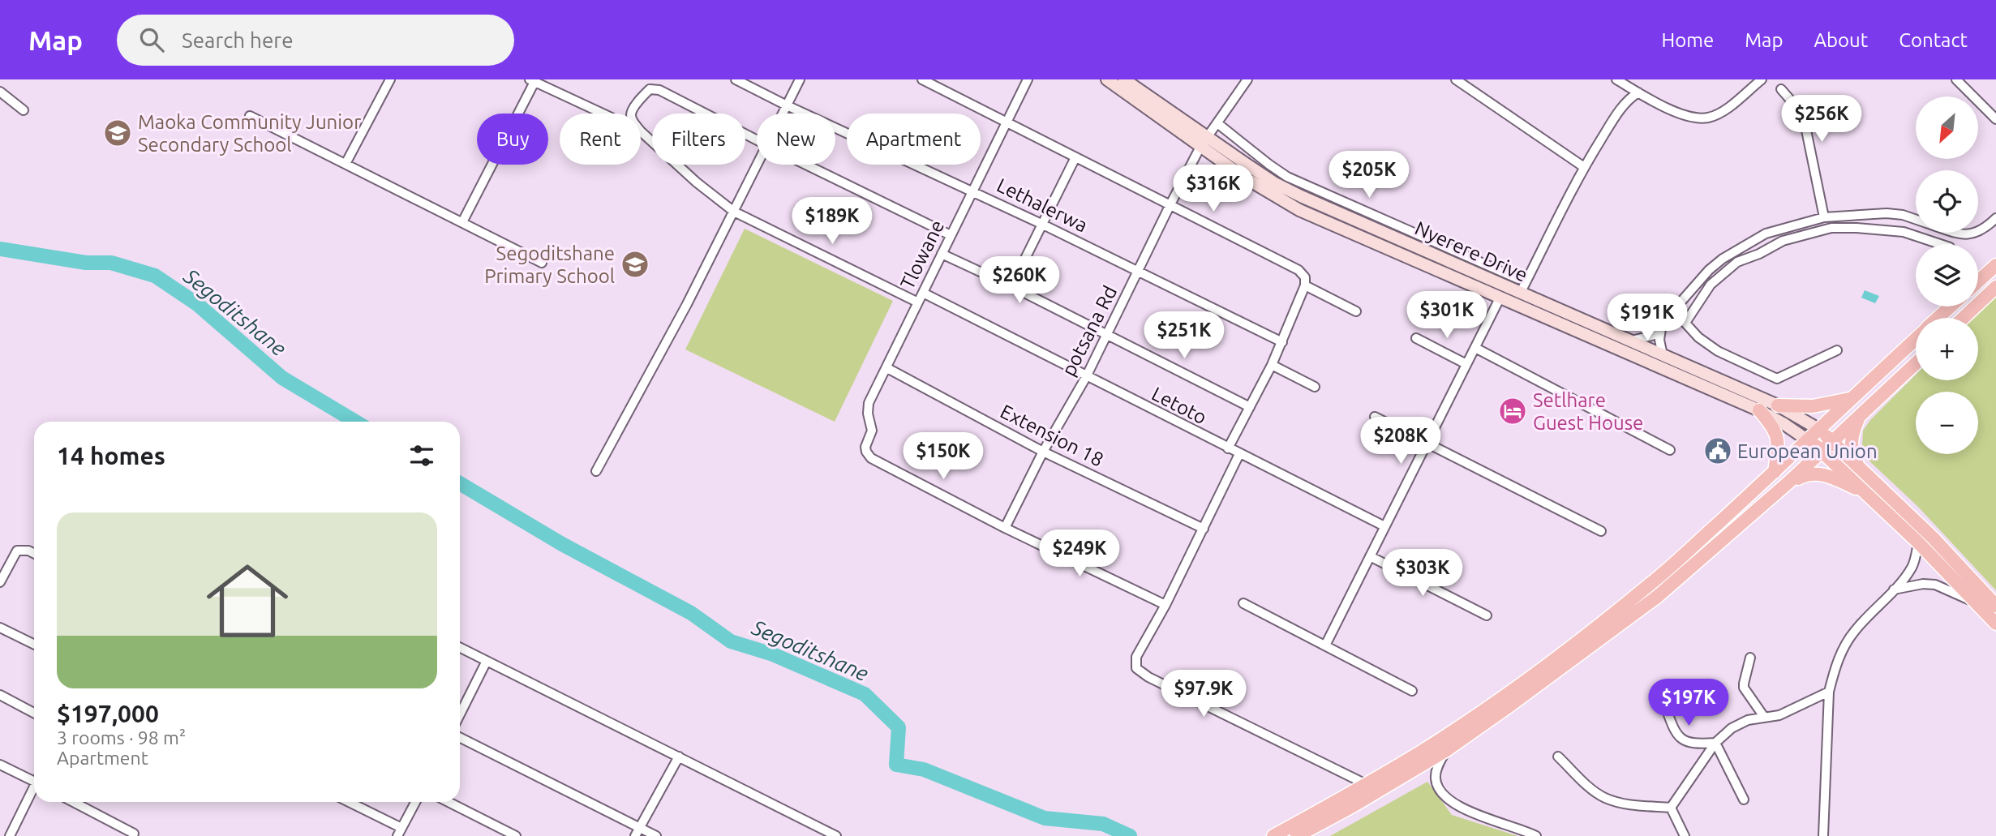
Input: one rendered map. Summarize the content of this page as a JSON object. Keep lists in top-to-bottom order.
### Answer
{
  "streets": {
    "main road": ["Nyerere Drive"],
    "street": [
      "Lethalerwa",
      "Tlowane",
      "potsana Rd",
      "Letoto",
      "Extension 18"
    ]
  },
  "crossings": [
    ["Lethalerwa", "Tlowane"],
    ["Lethalerwa", "potsana Rd"],
    ["Nyerere Drive", "potsana Rd"],
    ["Tlowane", "potsana Rd"],
    ["Tlowane", "Letoto"],
    ["Tlowane", "Extension 18"],
    ["potsana Rd", "Letoto"],
    ["potsana Rd", "Extension 18"]
  ],
  "water": ["Segoditshane"],
  "places": {
    "school or university": ["Maoka Community Junior Secondary School", "Segoditshane Primary School"],
    "hotel": ["Setlhare Guest House"],
    "public building": ["European Union"]
  },
  "north": "bottom left",
  "page": {
    "header": "Map",
    "search": "Search here",
    "nav": [
      "Home",
      "Map",
      "About",
      "Contact"
    ],
    "price": [
      "$256K",
      "$205K",
      "$316K",
      "$189K",
      "$260K",
      "$301K",
      "$191K",
      "$251K",
      "$208K",
      "$150K",
      "$249K",
      "$303K",
      "$97.9K",
      "$197K"
    ],
    "map_buttons": ["+", "−"],
    "chip": [
      "Buy",
      "Rent",
      "Filters",
      "New",
      "Apartment"
    ],
    "heading": "14 homes",
    "list": [
      {
        "name": "$197,000",
        "note": "3 rooms · 98 m² · Apartment"
      }
    ]
  }
}
